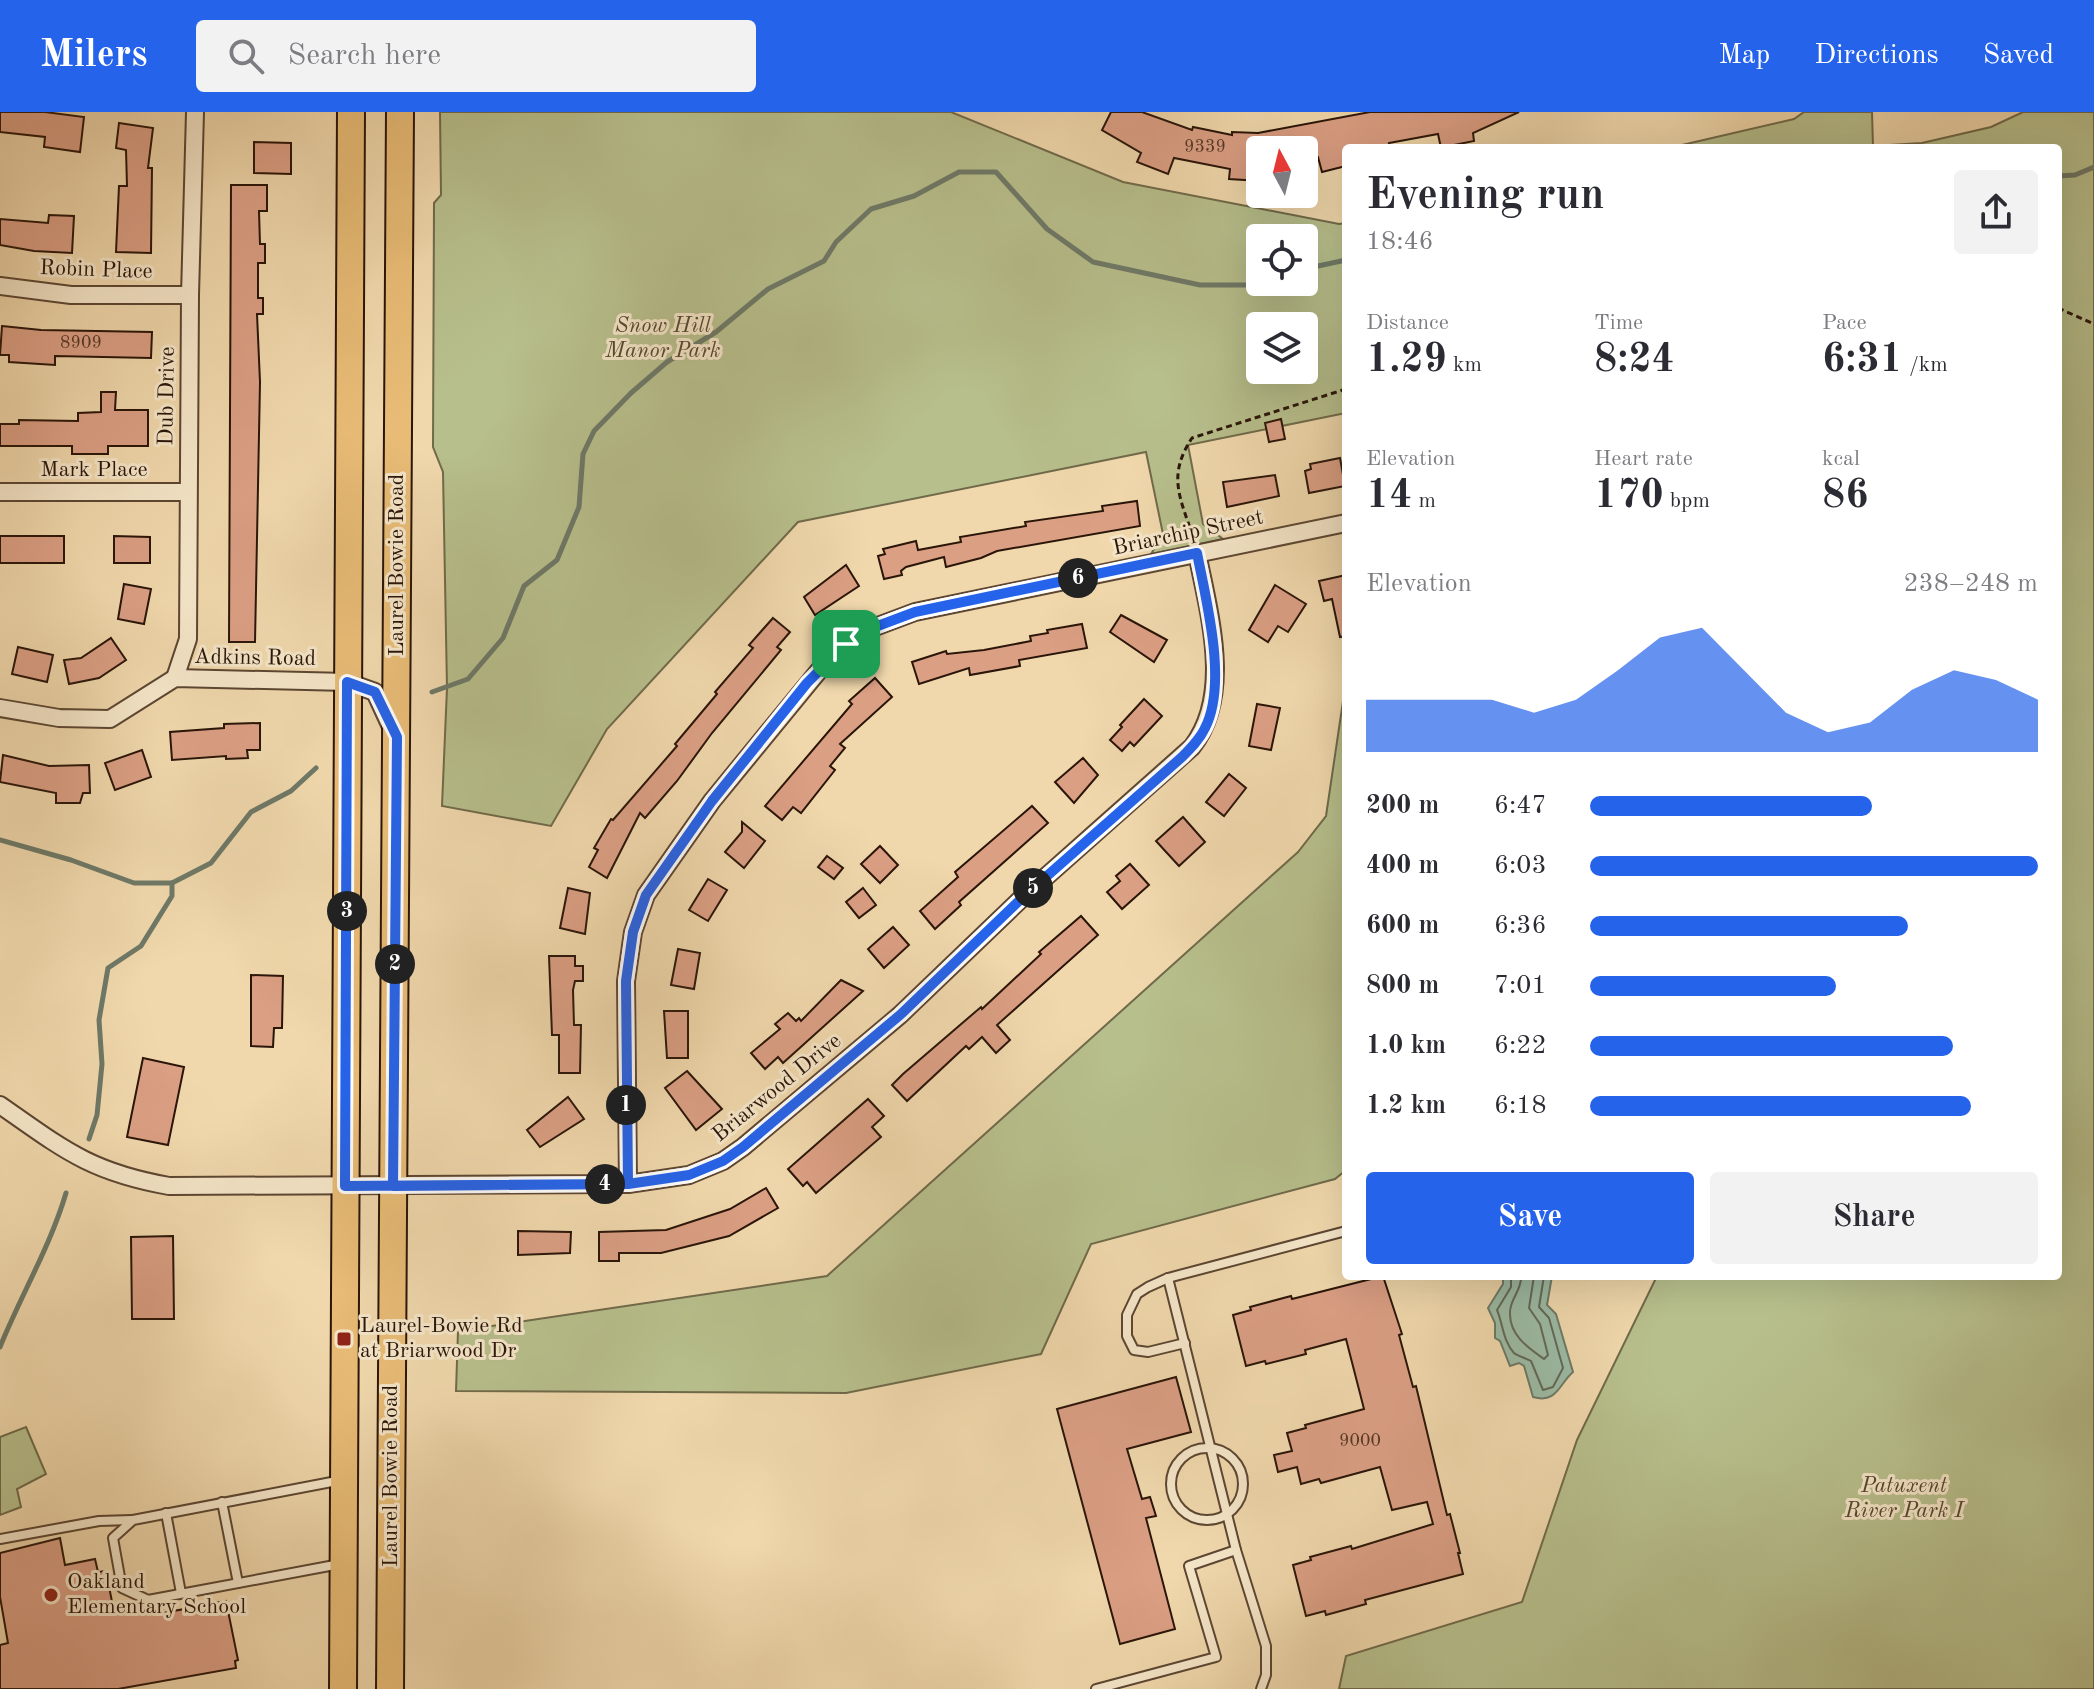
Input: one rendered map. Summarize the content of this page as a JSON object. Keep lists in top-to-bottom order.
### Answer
{
  "streets": {
    "main road": ["Laurel Bowie Road"],
    "street": [
      "Robin Place",
      "Dub Drive",
      "Mark Place",
      "Briarchip Street",
      "Adkins Road",
      "Briarwood Drive"
    ]
  },
  "crossings": [
    ["Robin Place", "Dub Drive"],
    ["Dub Drive", "Mark Place"],
    ["Dub Drive", "Adkins Road"],
    ["Briarchip Street", "Briarwood Drive"],
    ["Laurel Bowie Road", "Adkins Road"],
    ["Laurel Bowie Road", "Briarwood Drive"]
  ],
  "parks": ["Snow Hill Manor Park", "Patuxent River Park I"],
  "places": {
    "transit": ["Laurel-Bowie Rd at Briarwood Dr"],
    "other": ["Oakland Elementary School"]
  },
  "house_numbers": ["9339", "8909", "9000"],
  "north": "top",
  "page": {
    "header": "Milers",
    "search": "Search here",
    "nav": ["Map", "Directions", "Saved"],
    "heading": ["Evening run", "18:46"],
    "stats": [
      ["Distance", "1.29 km"],
      ["Time", "8:24"],
      ["Pace", "6:31 /km"],
      ["Elevation", "14 m"],
      ["Heart rate", "170 bpm"],
      ["kcal", "86"]
    ],
    "chart": ["Elevation", "238–248 m"],
    "pins": [
      "6",
      "5",
      "3",
      "2",
      "1",
      "4"
    ],
    "list": [
      {
        "name": "200 m",
        "note": "6:47"
      },
      {
        "name": "400 m",
        "note": "6:03"
      },
      {
        "name": "600 m",
        "note": "6:36"
      },
      {
        "name": "800 m",
        "note": "7:01"
      },
      {
        "name": "1.0 km",
        "note": "6:22"
      },
      {
        "name": "1.2 km",
        "note": "6:18"
      }
    ],
    "buttons": ["Save", "Share"]
  }
}
